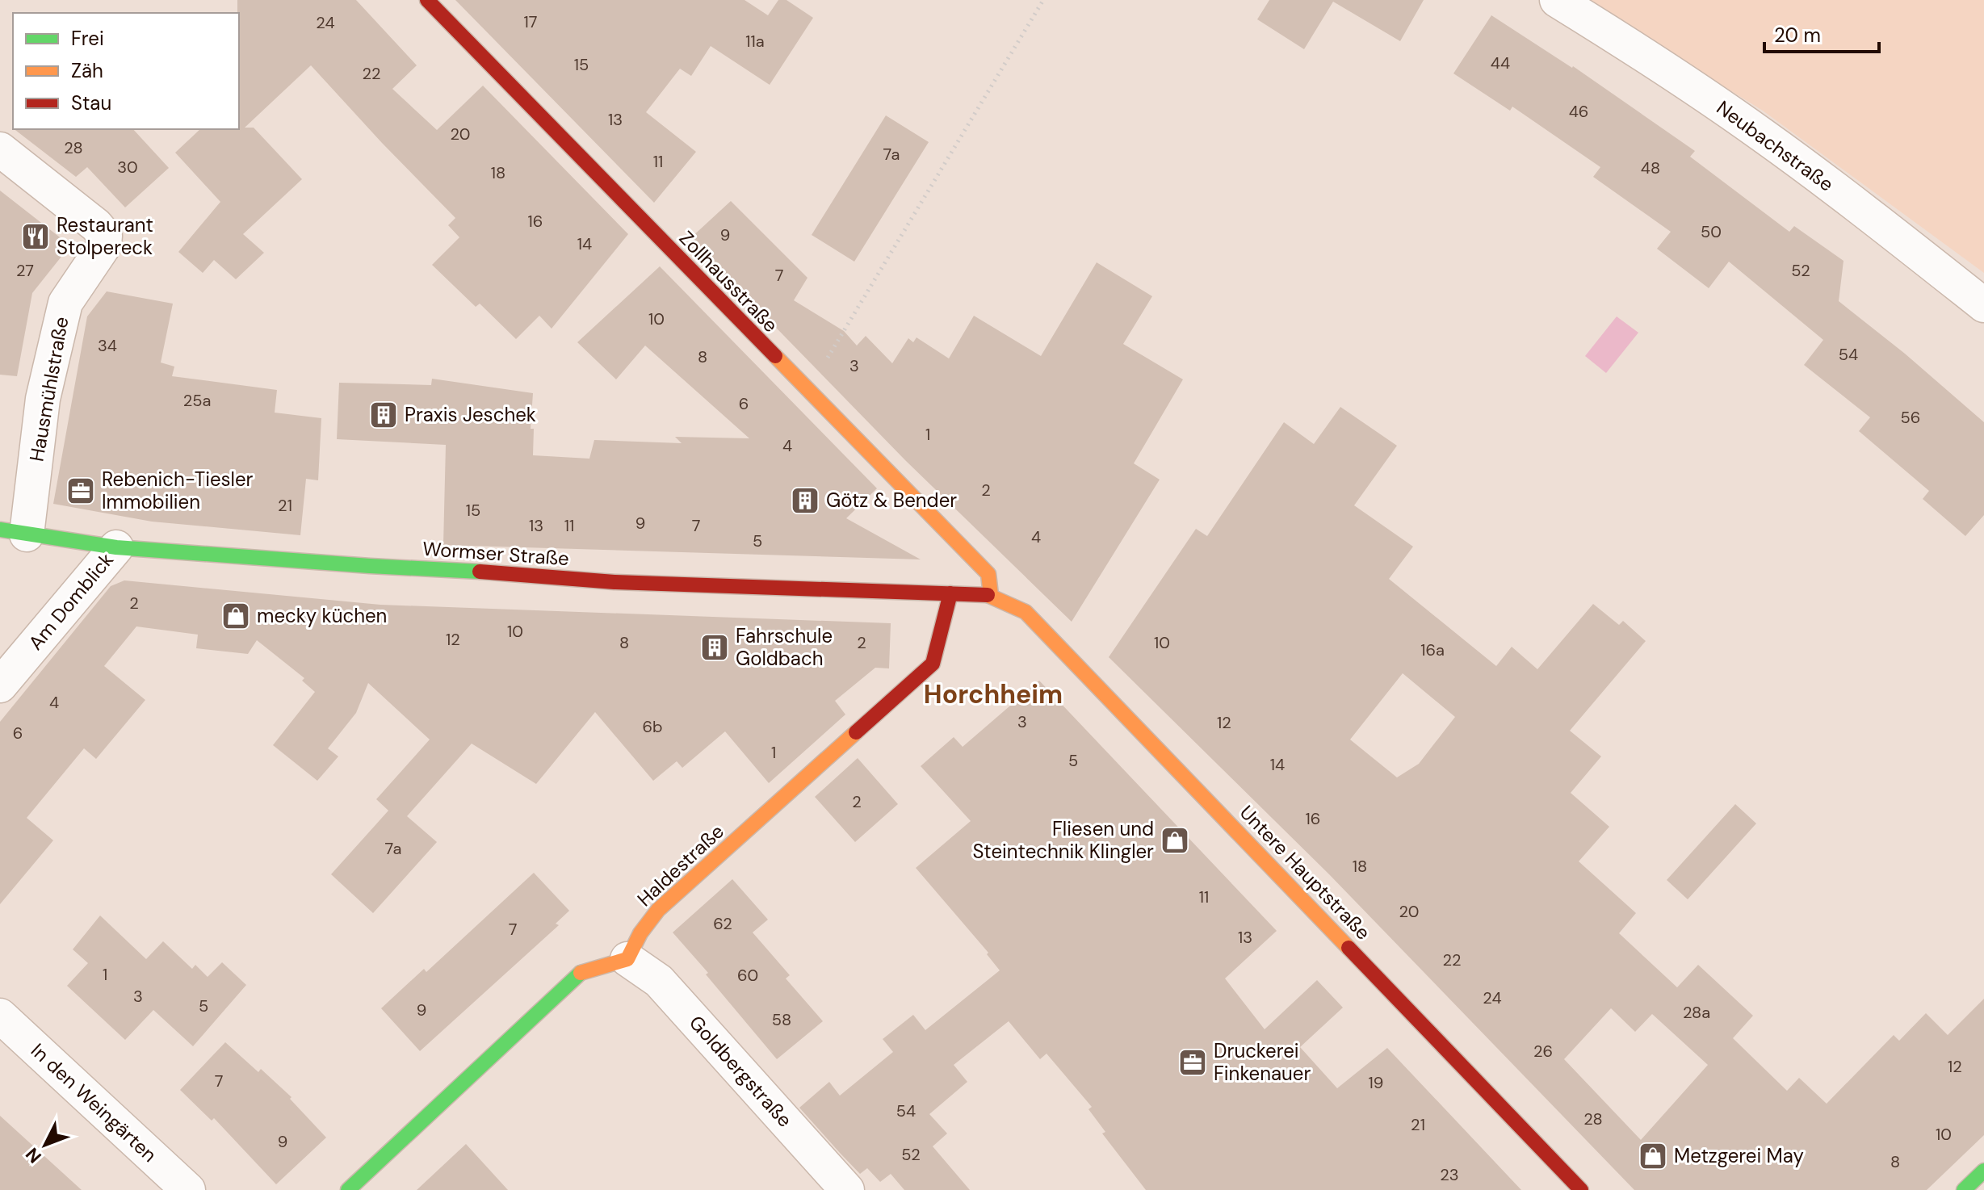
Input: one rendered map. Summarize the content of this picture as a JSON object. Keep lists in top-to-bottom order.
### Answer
{
  "streets": {
    "main road": [
      "Zollhausstraße",
      "Wormser Straße",
      "Haldestraße",
      "Untere Hauptstraße"
    ],
    "street": [
      "Neubachstraße",
      "Hausmühlstraße",
      "Am Domblick",
      "Goldbergstraße",
      "In den Weingärten"
    ]
  },
  "crossings": [
    ["Zollhausstraße", "Wormser Straße"],
    ["Zollhausstraße", "Untere Hauptstraße"],
    ["Hausmühlstraße", "Wormser Straße"],
    ["Wormser Straße", "Am Domblick"],
    ["Wormser Straße", "Haldestraße"],
    ["Wormser Straße", "Untere Hauptstraße"],
    ["Haldestraße", "Goldbergstraße"]
  ],
  "districts": ["Horchheim"],
  "places": {
    "restaurant": ["Restaurant Stolpereck"],
    "building": ["Praxis Jeschek", "Götz & Bender", "Fahrschule Goldbach"],
    "office": ["Rebenich-Tiesler Immobilien", "Druckerei Finkenauer"],
    "shop": ["mecky küchen", "Fliesen und Steintechnik Klingler", "Metzgerei May"]
  },
  "house_numbers": [
    "17",
    "24",
    "11a",
    "44",
    "15",
    "22",
    "46",
    "13",
    "20",
    "28",
    "7a",
    "11",
    "30",
    "48",
    "18",
    "16",
    "50",
    "9",
    "14",
    "27",
    "52",
    "7",
    "10",
    "34",
    "54",
    "8",
    "3",
    "25a",
    "6",
    "56",
    "1",
    "4",
    "2",
    "21",
    "15",
    "9",
    "13",
    "11",
    "7",
    "4",
    "5",
    "2",
    "10",
    "12",
    "8",
    "2",
    "10",
    "16a",
    "4",
    "3",
    "12",
    "6b",
    "6",
    "1",
    "5",
    "14",
    "2",
    "16",
    "7a",
    "18",
    "11",
    "20",
    "62",
    "7",
    "13",
    "22",
    "1",
    "60",
    "3",
    "24",
    "5",
    "9",
    "28a",
    "58",
    "26",
    "12",
    "7",
    "19",
    "54",
    "28",
    "21",
    "10",
    "9",
    "52",
    "8",
    "23"
  ],
  "legend": ["Frei", "Zäh", "Stau"],
  "scale_bar": "20 m",
  "north": "bottom left"
}
